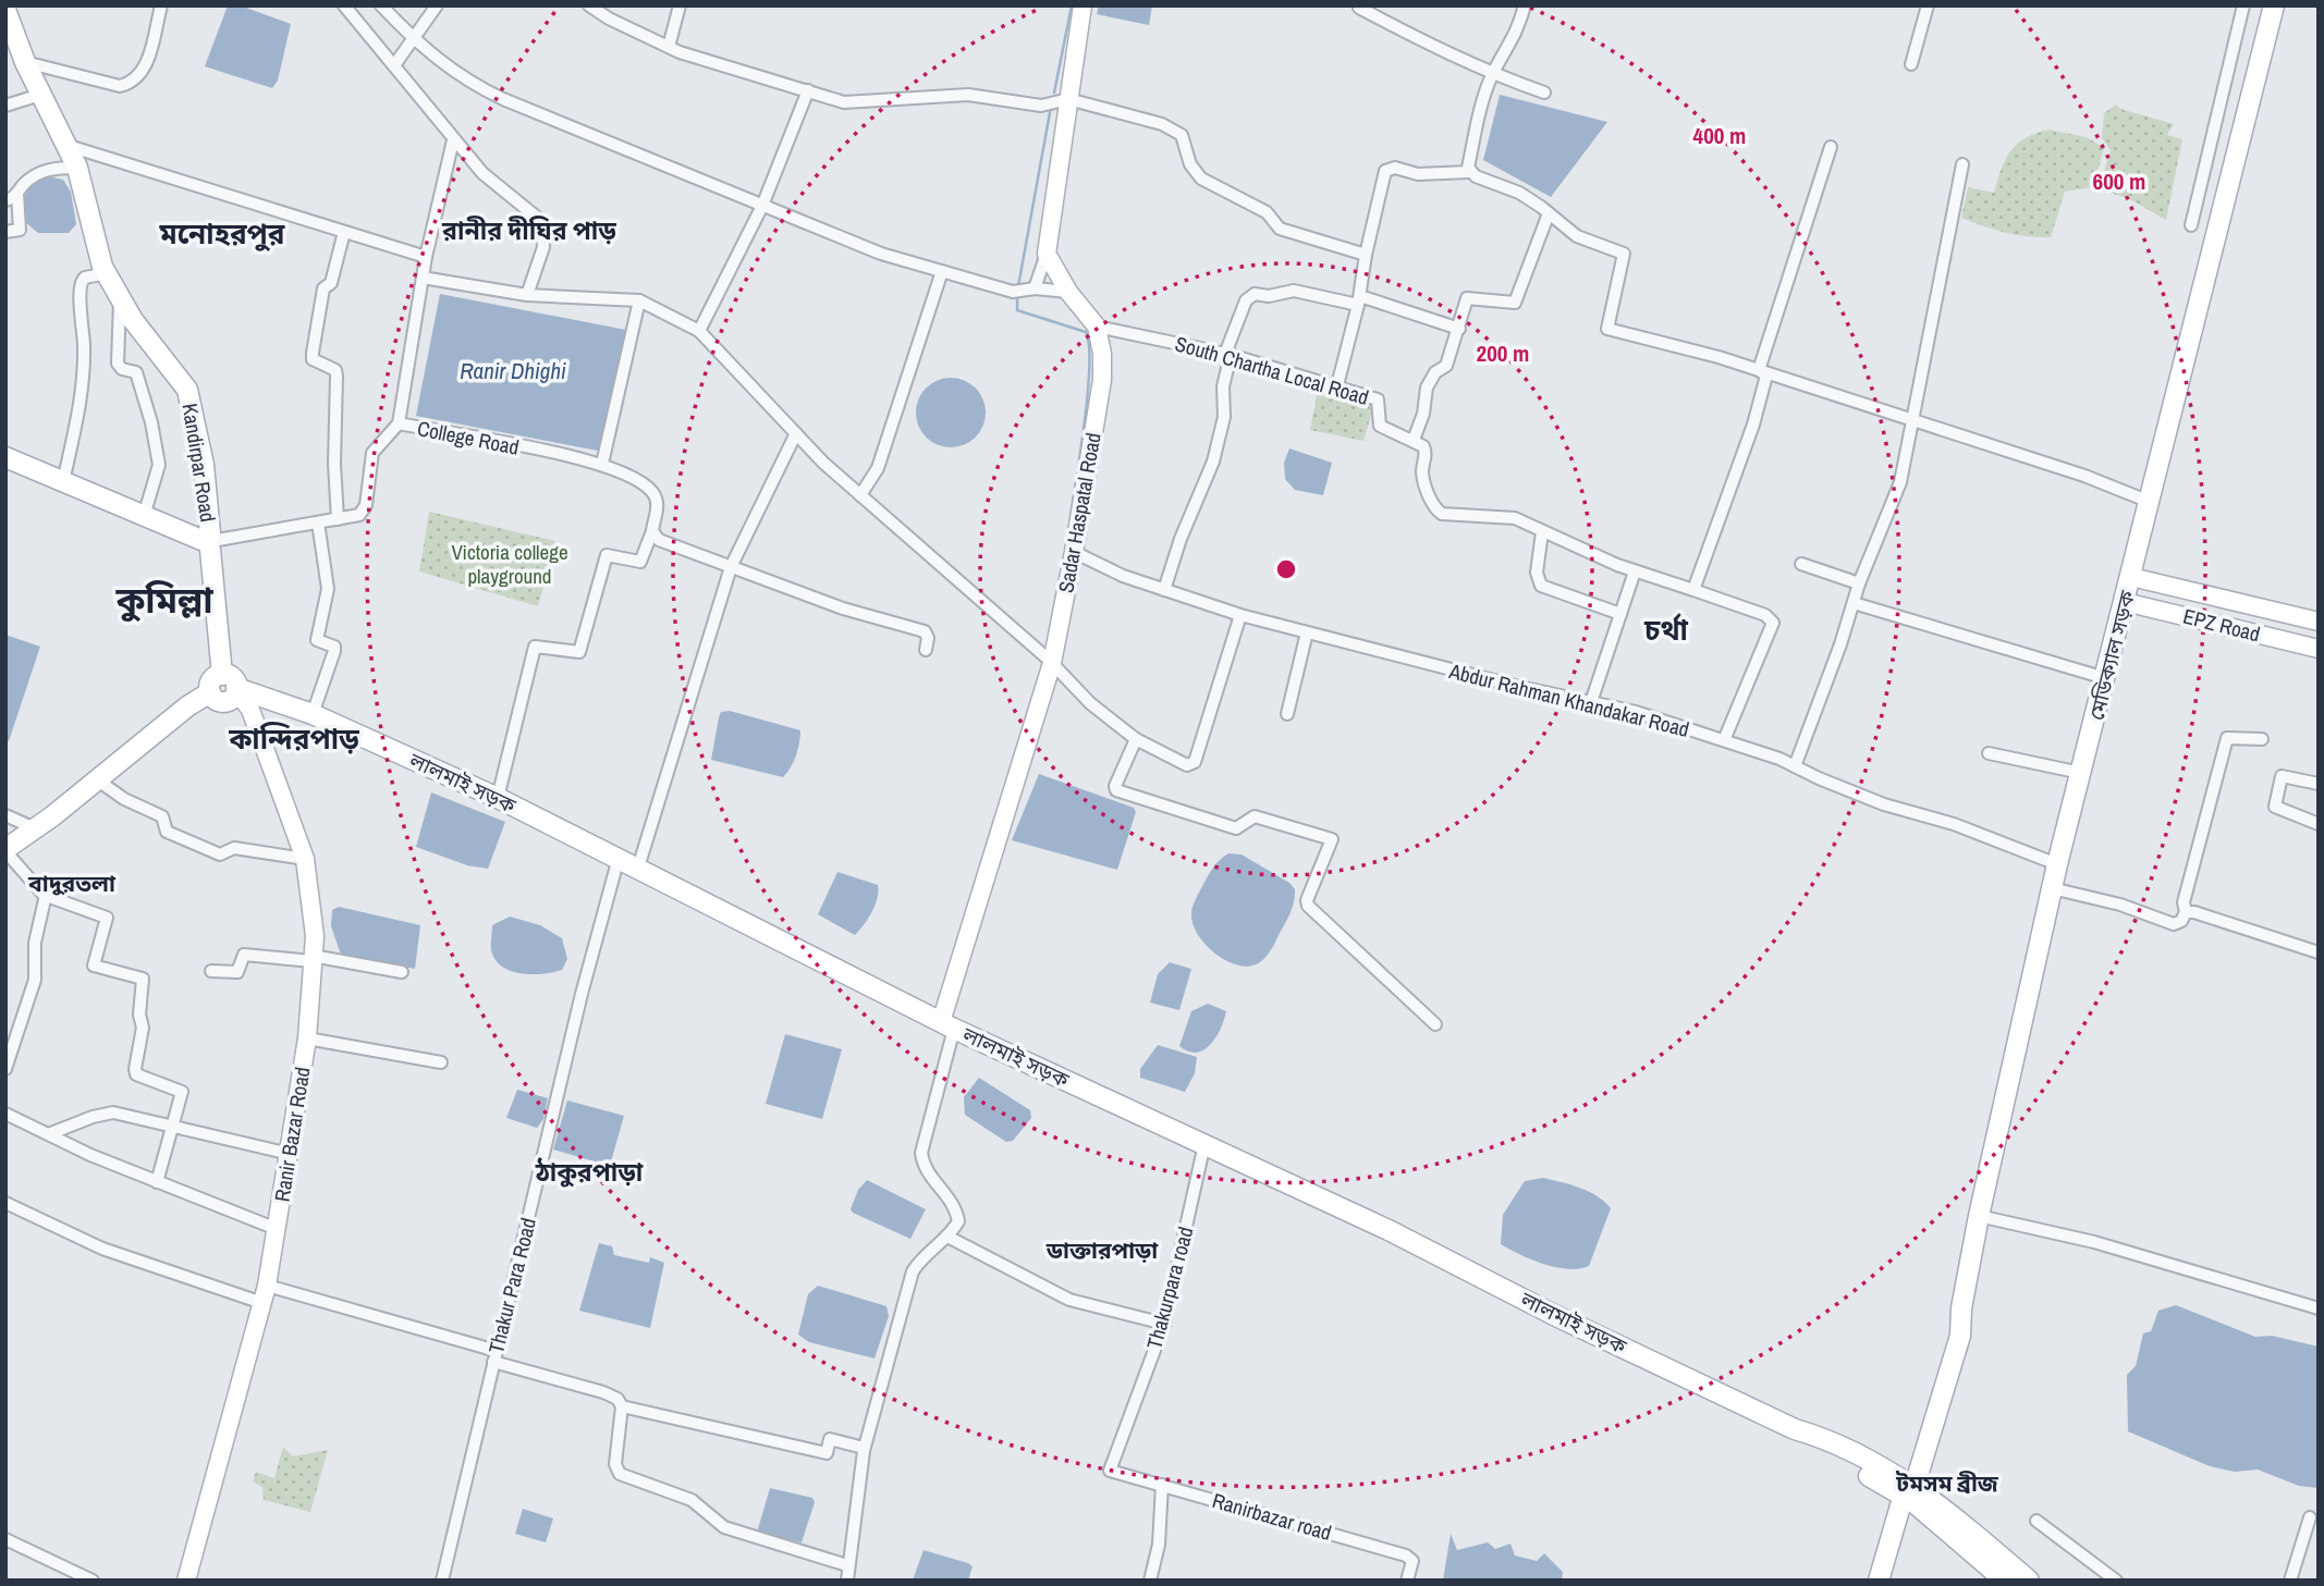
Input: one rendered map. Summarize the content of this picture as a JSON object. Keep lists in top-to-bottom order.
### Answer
{
  "streets": {
    "main road": [
      "Kandirpar Road",
      "Sadar Haspatal Road",
      "EPZ Road",
      "মেডিক্যাল সড়ক",
      "লালমাই সড়ক",
      "Ranir Bazar Road"
    ],
    "street": [
      "South Chartha Local Road",
      "College Road",
      "Abdur Rahman Khandakar Road",
      "Thakur Para Road",
      "Thakurpara road",
      "Ranirbazar road"
    ]
  },
  "crossings": [
    ["South Chartha Local Road", "Sadar Haspatal Road"],
    ["College Road", "Kandirpar Road"],
    ["Kandirpar Road", "লালমাই সড়ক"],
    ["Kandirpar Road", "Ranir Bazar Road"],
    ["Sadar Haspatal Road", "Abdur Rahman Khandakar Road"],
    ["Sadar Haspatal Road", "লালমাই সড়ক"],
    ["EPZ Road", "মেডিক্যাল সড়ক"],
    ["মেডিক্যাল সড়ক", "Abdur Rahman Khandakar Road"],
    ["মেডিক্যাল সড়ক", "লালমাই সড়ক"],
    ["লালমাই সড়ক", "Ranir Bazar Road"],
    ["লালমাই সড়ক", "Thakur Para Road"],
    ["লালমাই সড়ক", "Thakurpara road"],
    ["Thakurpara road", "Ranirbazar road"]
  ],
  "districts": [
    "রানীর দীঘির পাড়",
    "মনোহরপুর",
    "কুমিল্লা",
    "চর্থা",
    "কান্দিরপাড়",
    "বাদুরতলা",
    "ঠাকুরপাড়া",
    "ডাক্তারপাড়া",
    "টমসম ব্রীজ"
  ],
  "water": ["Ranir Dhighi"],
  "parks": ["Victoria college playground"],
  "rings": ["400 m", "600 m", "200 m"]
}
